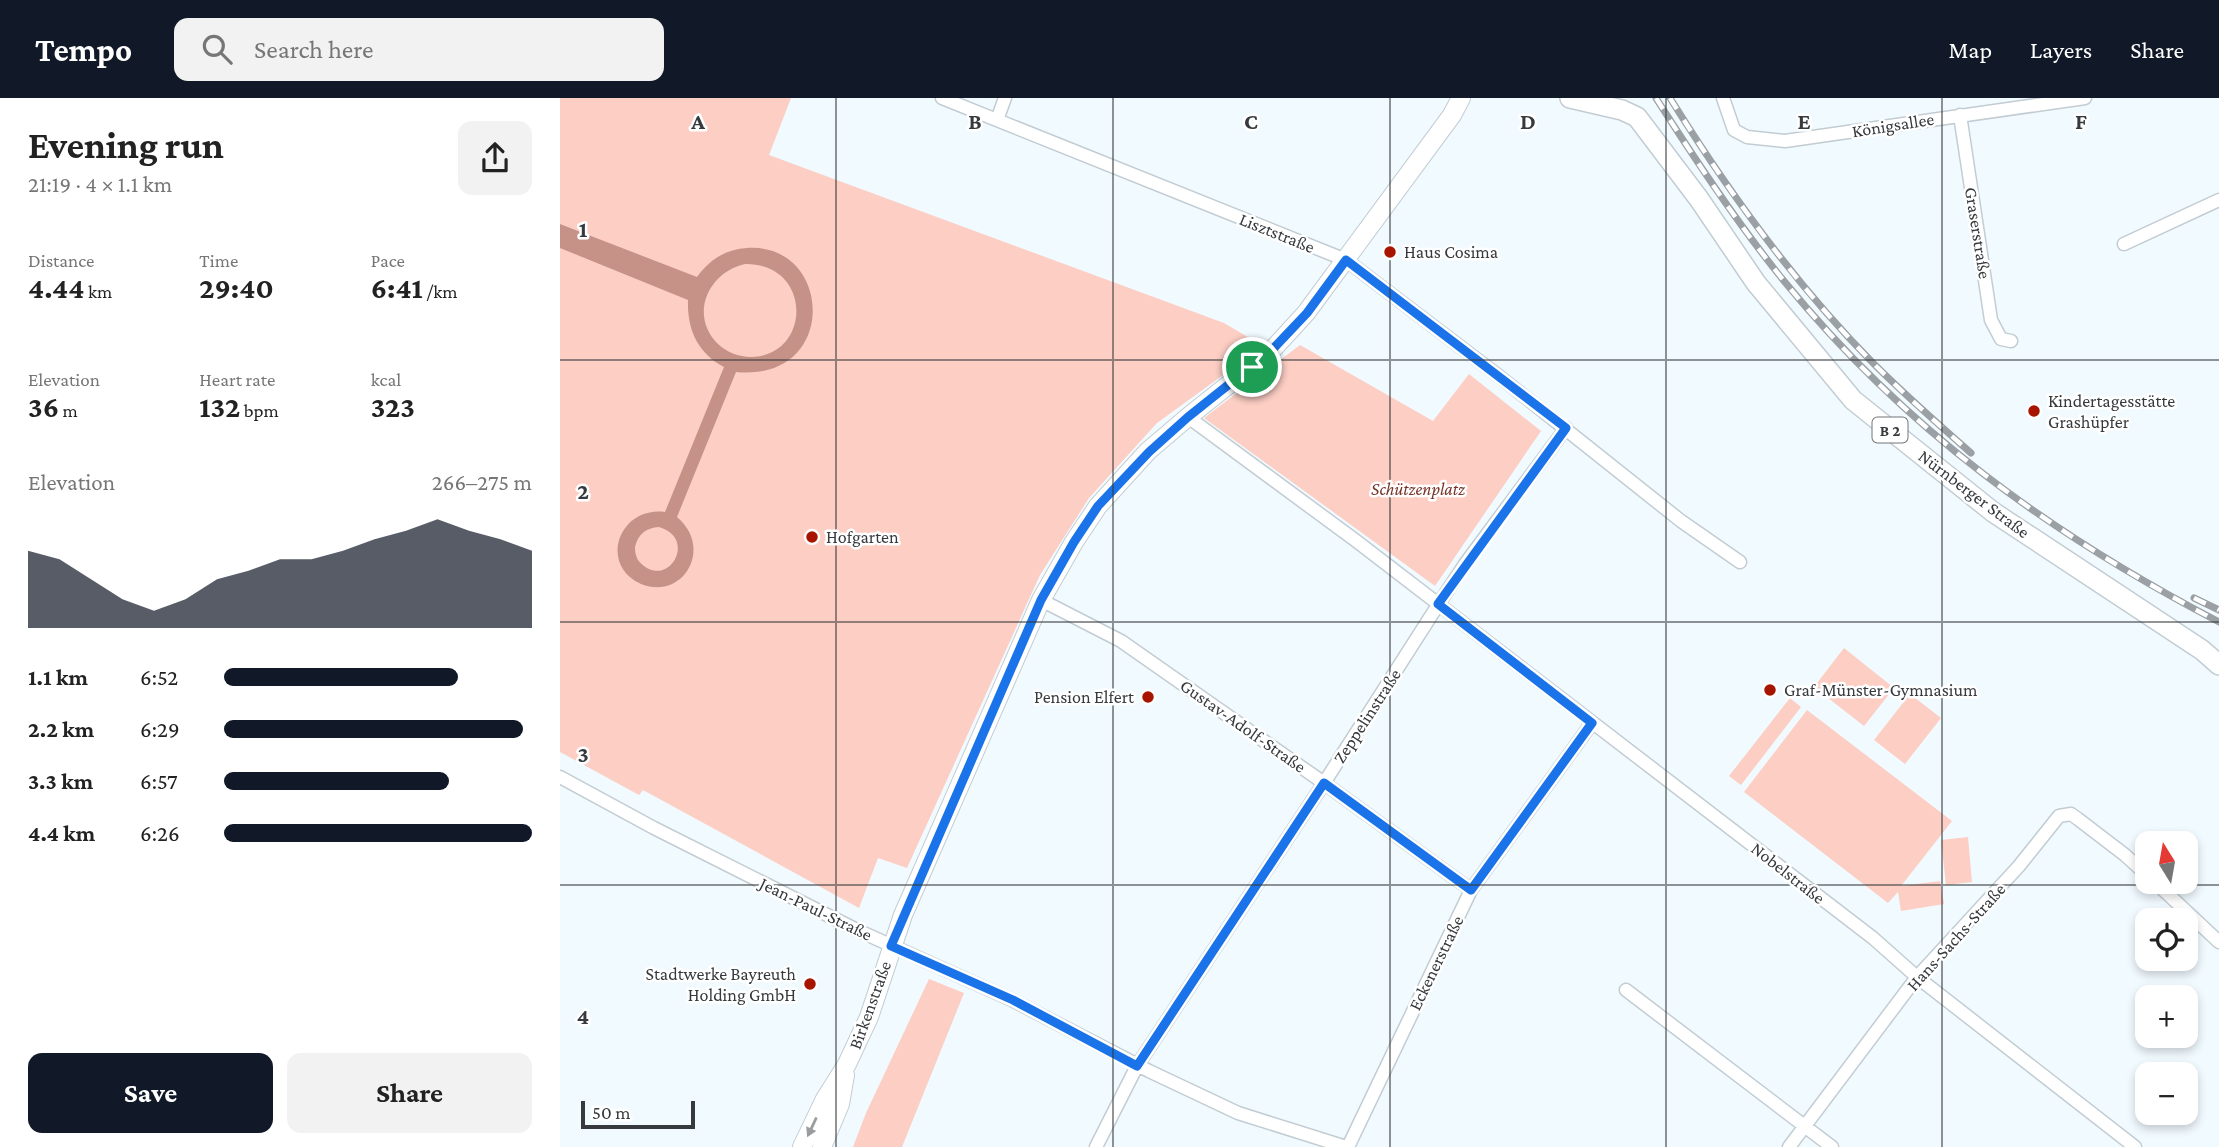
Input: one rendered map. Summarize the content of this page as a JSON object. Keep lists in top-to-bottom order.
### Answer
{
  "streets": {
    "main road": ["B 2", "Nürnberger Straße", "Birkenstraße"],
    "street": [
      "Königsallee",
      "Lisztstraße",
      "Graserstraße",
      "Zeppelinstraße",
      "Gustav-Adolf-Straße",
      "Nobelstraße",
      "Jean-Paul-Straße",
      "Hans-Sachs-Straße",
      "Eckenerstraße"
    ]
  },
  "crossings": [
    ["Königsallee", "Graserstraße"],
    ["Lisztstraße", "Birkenstraße"],
    ["Zeppelinstraße", "Gustav-Adolf-Straße"],
    ["Zeppelinstraße", "Nobelstraße"],
    ["Zeppelinstraße", "Jean-Paul-Straße"],
    ["Gustav-Adolf-Straße", "Eckenerstraße"],
    ["Gustav-Adolf-Straße", "Birkenstraße"],
    ["Nobelstraße", "Hans-Sachs-Straße"],
    ["Nobelstraße", "Eckenerstraße"],
    ["Jean-Paul-Straße", "Eckenerstraße"],
    ["Jean-Paul-Straße", "Birkenstraße"]
  ],
  "parks": ["Schützenplatz"],
  "places": [
    "Haus Cosima",
    "Kindertagesstätte Grashüpfer",
    "Hofgarten",
    "Graf-Münster-Gymnasium",
    "Pension Elfert",
    "Stadtwerke Bayreuth Holding GmbH"
  ],
  "scale_bar": "50 m",
  "north": "top",
  "page": {
    "header": "Tempo",
    "search": "Search here",
    "nav": ["Map", "Layers", "Share"],
    "heading": ["Evening run", "21:19 · 4 × 1.1 km"],
    "stats": [
      ["Distance", "4.44 km"],
      ["Time", "29:40"],
      ["Pace", "6:41 /km"],
      ["Elevation", "36 m"],
      ["Heart rate", "132 bpm"],
      ["kcal", "323"]
    ],
    "chart": ["Elevation", "266–275 m"],
    "list": [
      {
        "name": "1.1 km",
        "note": "6:52"
      },
      {
        "name": "2.2 km",
        "note": "6:29"
      },
      {
        "name": "3.3 km",
        "note": "6:57"
      },
      {
        "name": "4.4 km",
        "note": "6:26"
      }
    ],
    "map_buttons": ["+", "−"],
    "buttons": ["Save", "Share"],
    "scale": "50 m"
  },
  "grid": {
    "columns": [
      "A",
      "B",
      "C",
      "D",
      "E",
      "F"
    ],
    "rows": [
      "1",
      "2",
      "3",
      "4"
    ]
  }
}
